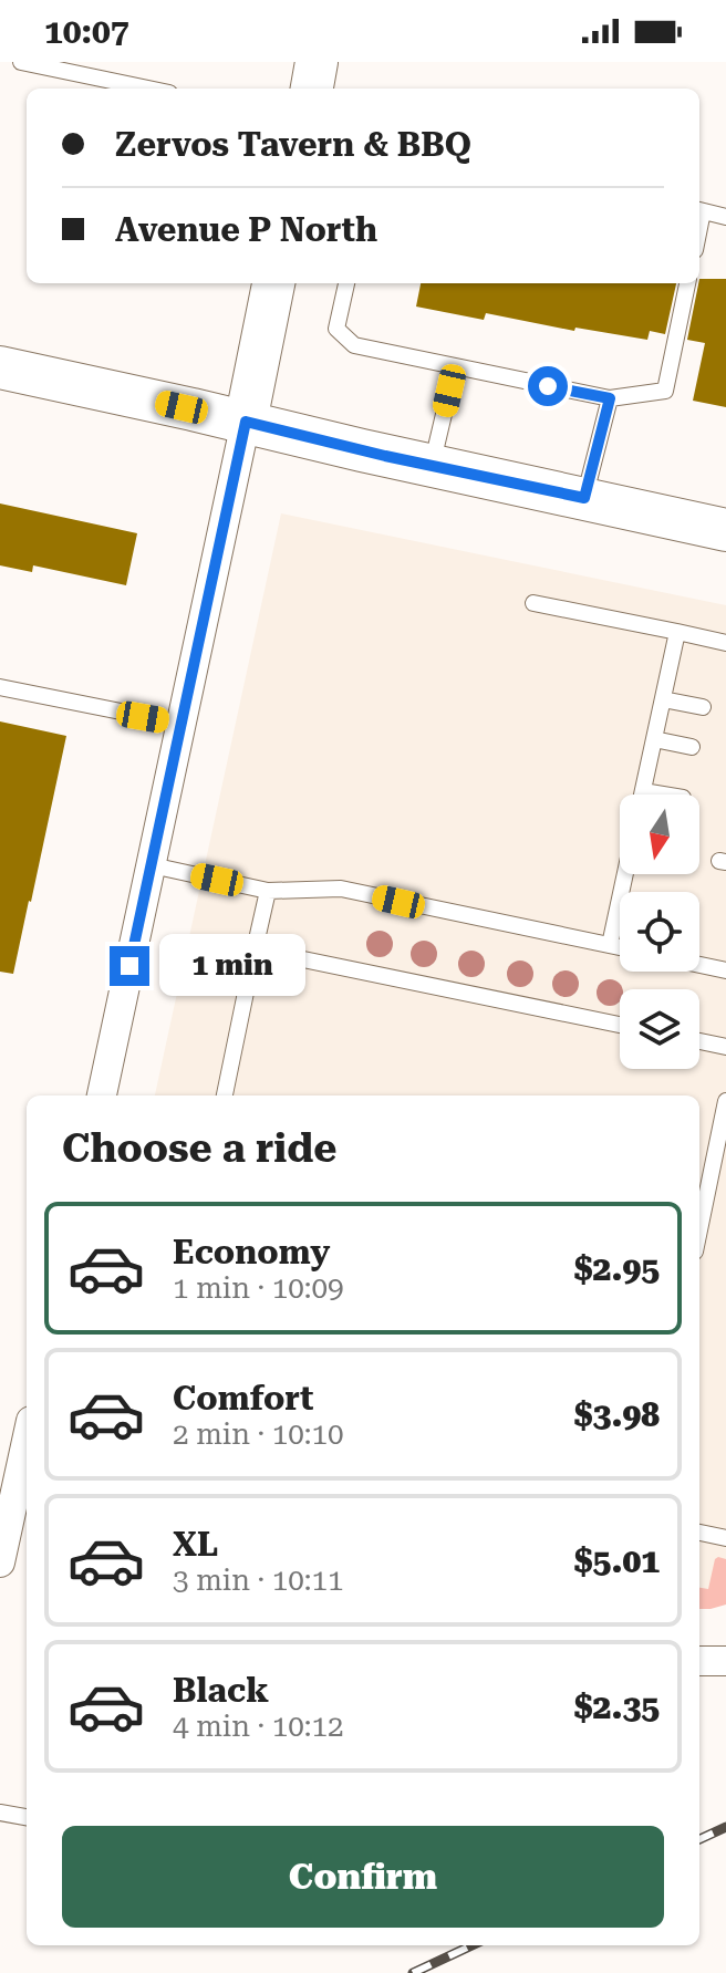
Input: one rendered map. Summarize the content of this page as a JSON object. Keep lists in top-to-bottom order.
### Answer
{
  "north": "bottom",
  "page": {
    "status": "10:07",
    "banner": ["Zervos Tavern & BBQ", "Avenue P North"],
    "bubble": "1 min",
    "heading": "Choose a ride",
    "list": [
      {
        "name": "Economy",
        "note": "1 min · 10:09",
        "value": "$2.95"
      },
      {
        "name": "Comfort",
        "note": "2 min · 10:10",
        "value": "$3.98"
      },
      {
        "name": "XL",
        "note": "3 min · 10:11",
        "value": "$5.01"
      },
      {
        "name": "Black",
        "note": "4 min · 10:12",
        "value": "$2.35"
      }
    ],
    "buttons": "Confirm"
  }
}
